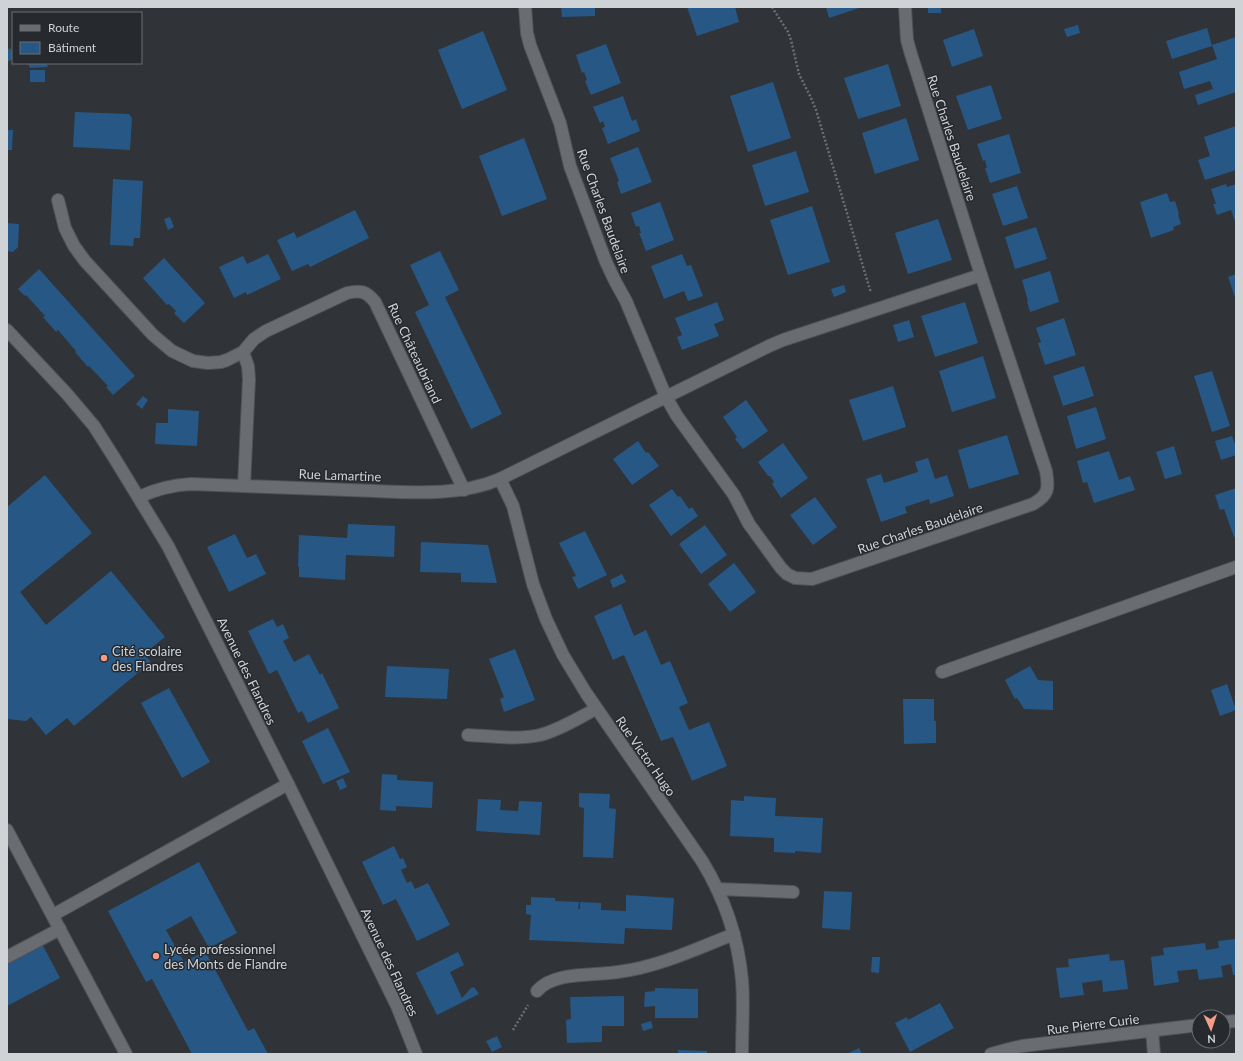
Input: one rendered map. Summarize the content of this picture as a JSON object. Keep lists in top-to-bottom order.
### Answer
{
  "streets": {
    "street": [
      "Rue Charles Baudelaire",
      "Rue Châteaubriand",
      "Rue Lamartine",
      "Avenue des Flandres",
      "Rue Victor Hugo",
      "Rue Pierre Curie"
    ]
  },
  "crossings": [
    ["Rue Charles Baudelaire", "Rue Lamartine"],
    ["Rue Châteaubriand", "Rue Lamartine"],
    ["Rue Lamartine", "Avenue des Flandres"],
    ["Rue Lamartine", "Rue Victor Hugo"]
  ],
  "places": ["Cité scolaire des Flandres", "Lycée professionnel des Monts de Flandre"],
  "legend": ["Route", "Bâtiment"],
  "north": "bottom"
}
